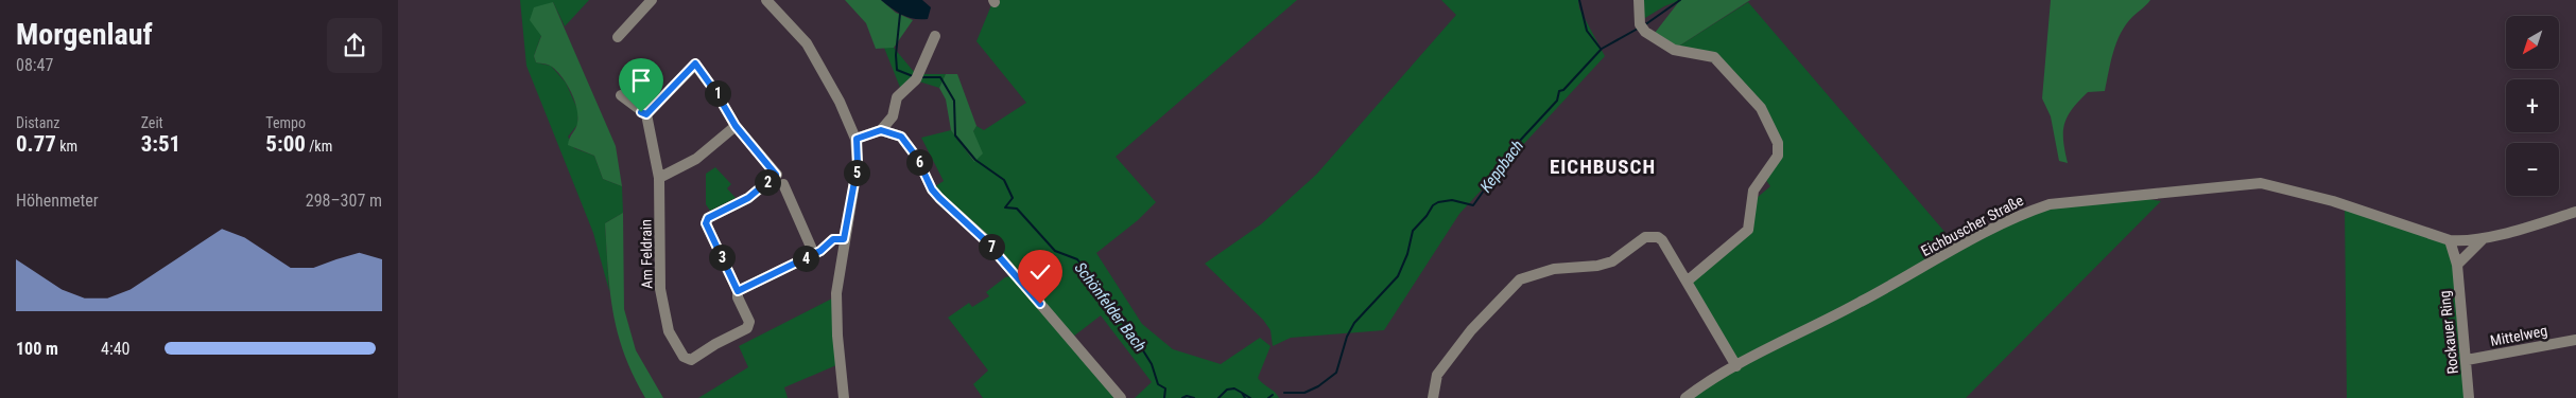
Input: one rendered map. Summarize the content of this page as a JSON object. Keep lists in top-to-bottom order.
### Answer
{
  "streets": {
    "street": [
      "Eichbuscher Straße",
      "Am Feldrain",
      "Rockauer Ring",
      "Mittelweg"
    ]
  },
  "crossings": [
    ["Eichbuscher Straße", "Rockauer Ring"],
    ["Rockauer Ring", "Mittelweg"]
  ],
  "districts": ["EICHBUSCH"],
  "water": ["Keppbach", "Schönfelder Bach"],
  "north": "bottom left",
  "page": {
    "heading": ["Morgenlauf", "08:47"],
    "map_buttons": ["+", "−"],
    "pins": [
      "1",
      "6",
      "5",
      "2",
      "7",
      "3",
      "4"
    ],
    "stats": [
      ["Distanz", "0.77 km"],
      ["Zeit", "3:51"],
      ["Tempo", "5:00 /km"]
    ],
    "chart": ["Höhenmeter", "298–307 m"],
    "list": [
      {
        "name": "100 m",
        "note": "4:40"
      }
    ]
  }
}
